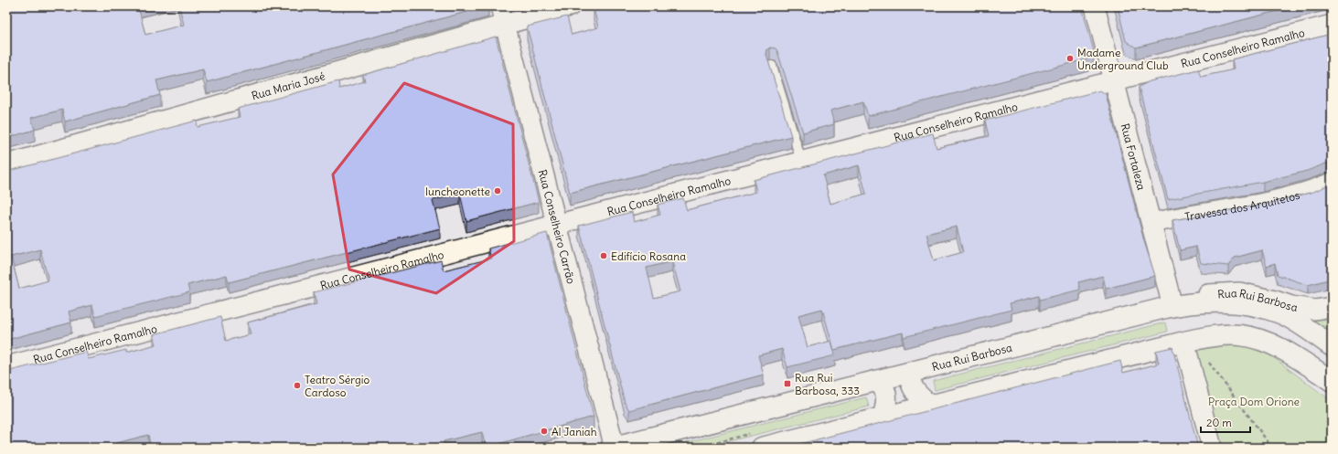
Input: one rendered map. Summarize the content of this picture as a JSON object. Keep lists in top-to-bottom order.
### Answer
{
  "streets": {
    "main road": ["Rua Rui Barbosa"],
    "street": [
      "Rua Conselheiro Ramalho",
      "Rua Maria José",
      "Rua Fortaleza",
      "Travessa dos Arquitetos",
      "Rua Conselheiro Carrão"
    ]
  },
  "crossings": [
    ["Rua Conselheiro Ramalho", "Rua Fortaleza"],
    ["Rua Conselheiro Ramalho", "Rua Conselheiro Carrão"],
    ["Rua Maria José", "Rua Conselheiro Carrão"],
    ["Rua Fortaleza", "Travessa dos Arquitetos"],
    ["Rua Fortaleza", "Rua Rui Barbosa"],
    ["Rua Conselheiro Carrão", "Rua Rui Barbosa"]
  ],
  "parks": ["Praça Dom Orione"],
  "places": {
    "other": [
      "Madame Underground Club",
      "luncheonette",
      "Edifício Rosana",
      "Teatro Sérgio Cardoso",
      "Al Janiah"
    ],
    "transit": ["Rua Rui Barbosa, 333"]
  },
  "scale_bar": "20 m"
}
